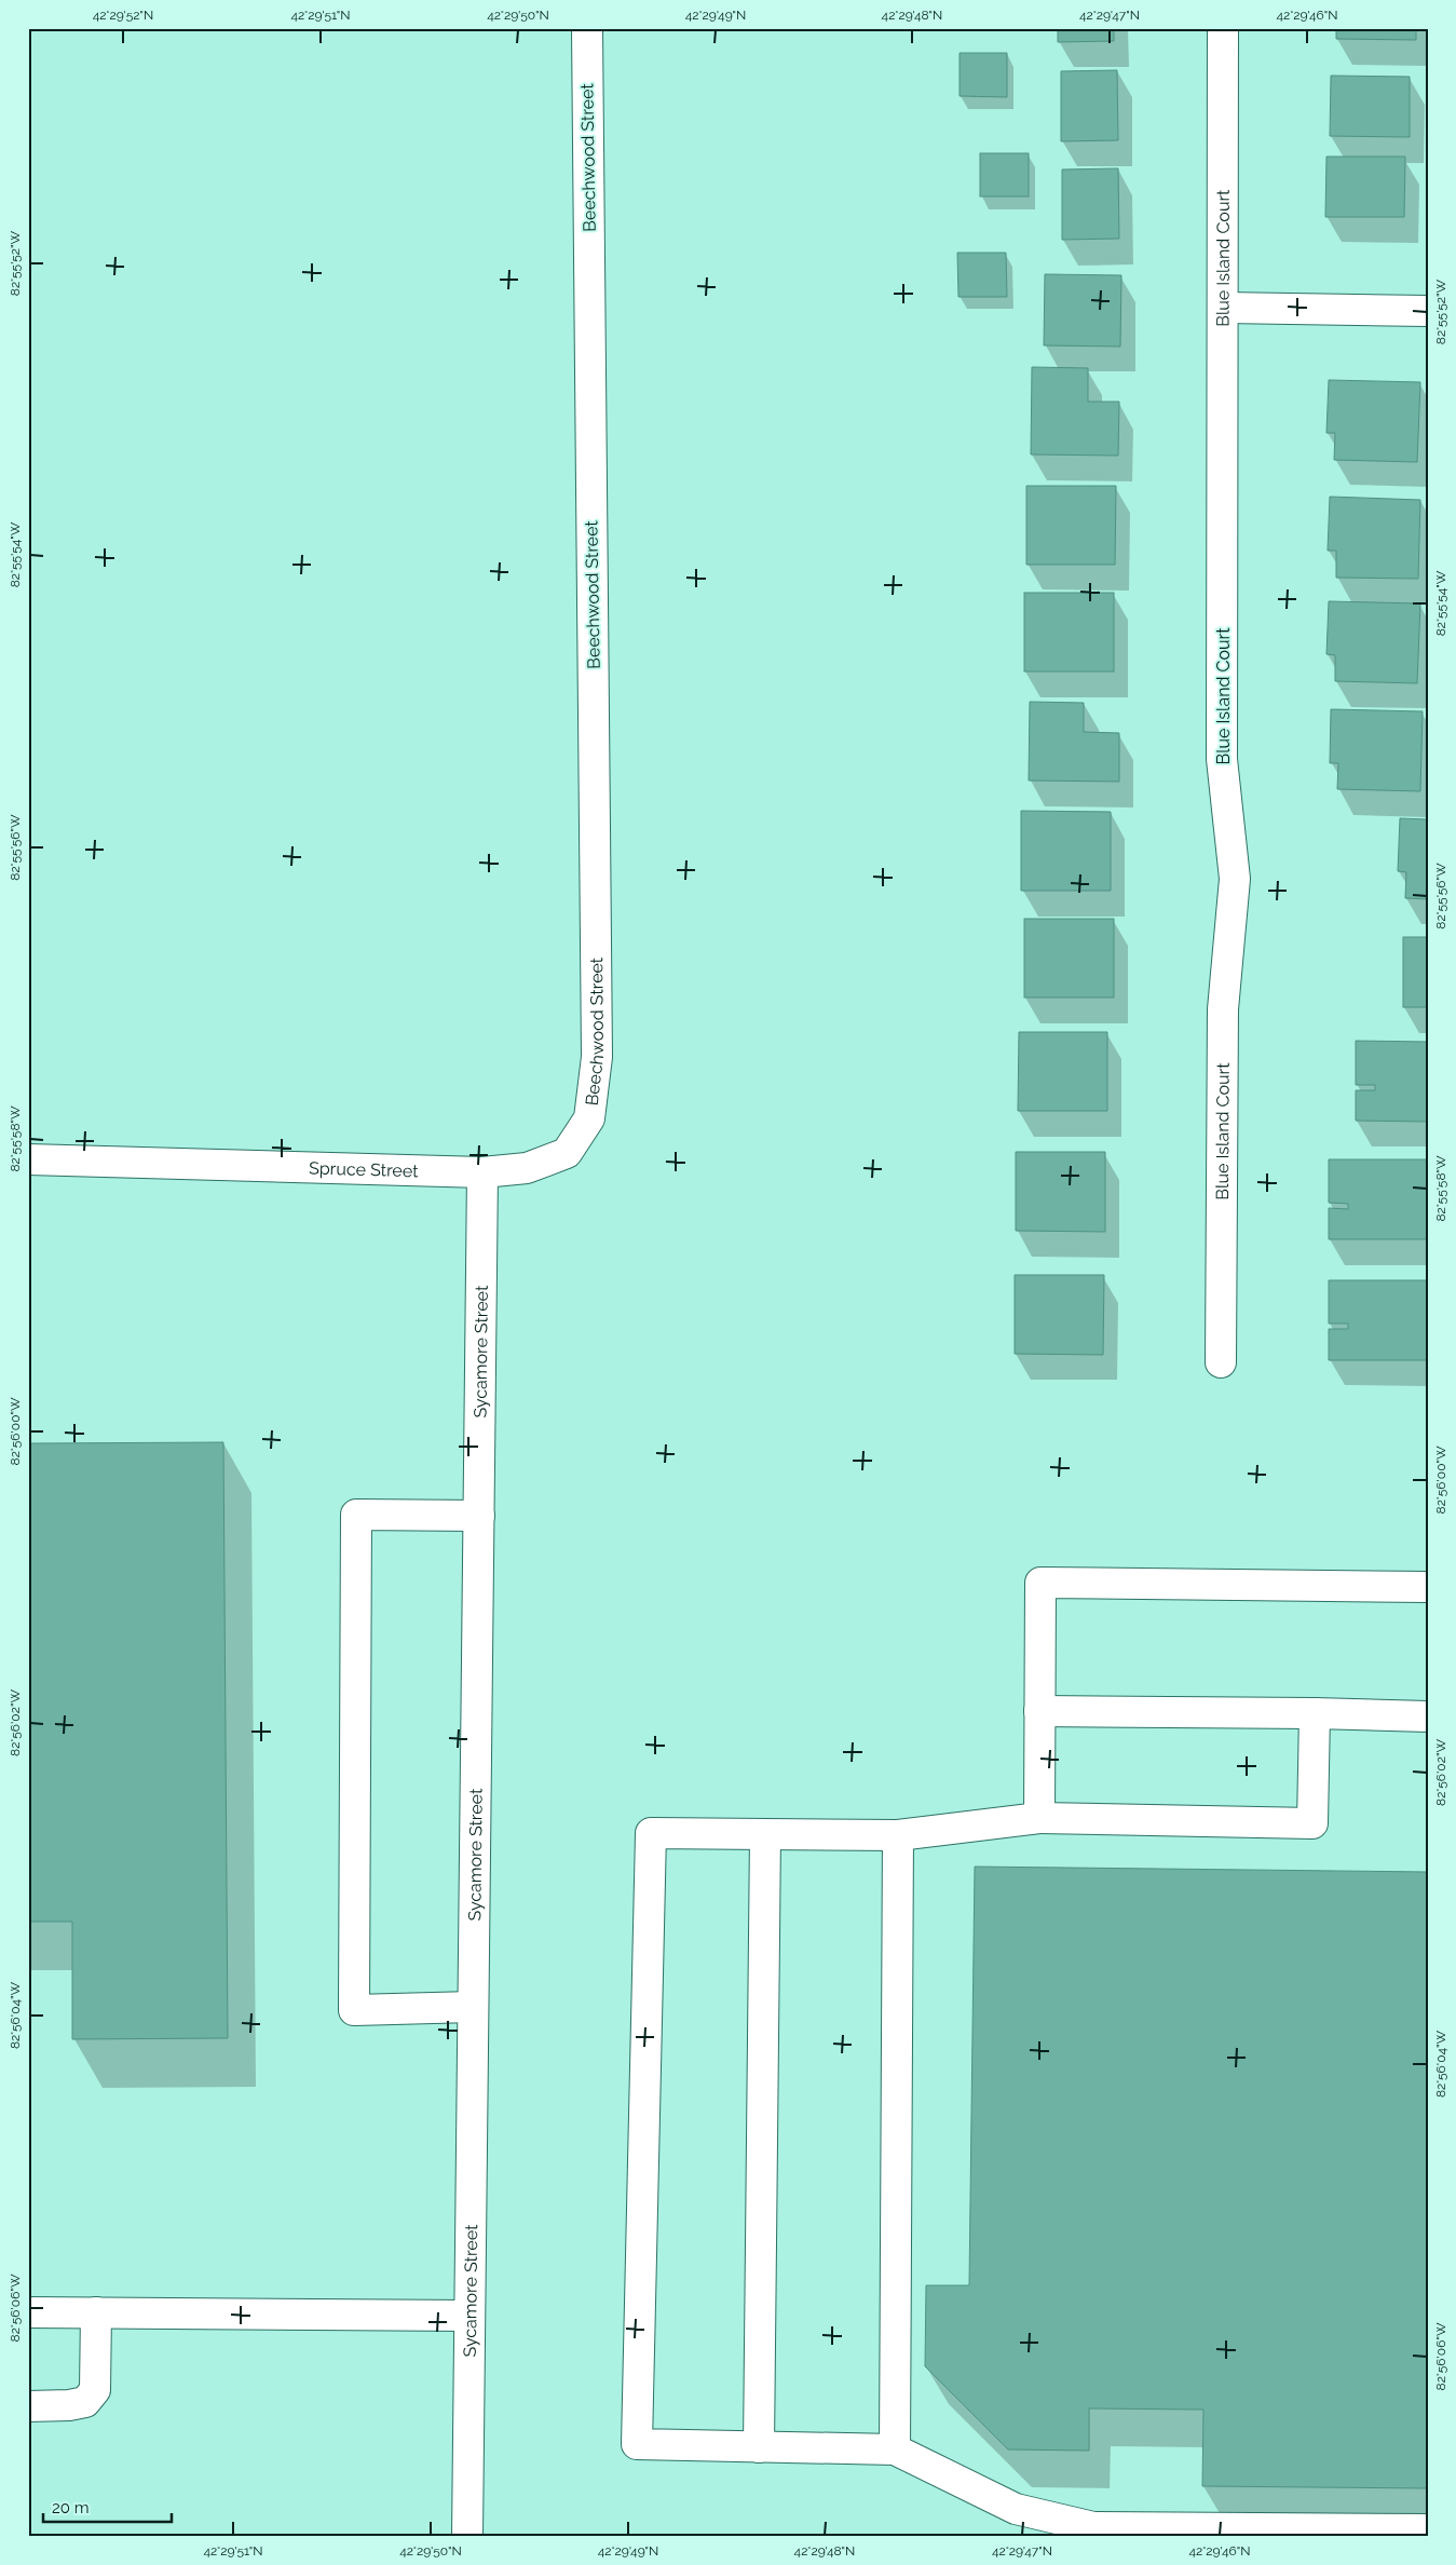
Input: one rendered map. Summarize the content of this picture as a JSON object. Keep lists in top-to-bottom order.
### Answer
{
  "streets": {
    "street": [
      "Beechwood Street",
      "Blue Island Court",
      "Spruce Street",
      "Sycamore Street"
    ]
  },
  "crossings": [
    ["Beechwood Street", "Spruce Street"],
    ["Spruce Street", "Sycamore Street"]
  ],
  "scale_bar": "20 m",
  "coordinates": [
    "42°29'52\"N",
    "42°29'51\"N",
    "42°29'50\"N",
    "42°29'49\"N",
    "42°29'48\"N",
    "42°29'47\"N",
    "42°29'46\"N",
    "82°55'52\"W",
    "82°55'54\"W",
    "82°55'56\"W",
    "82°55'58\"W",
    "82°56'00\"W",
    "82°56'02\"W",
    "82°56'04\"W",
    "82°56'06\"W"
  ]
}
